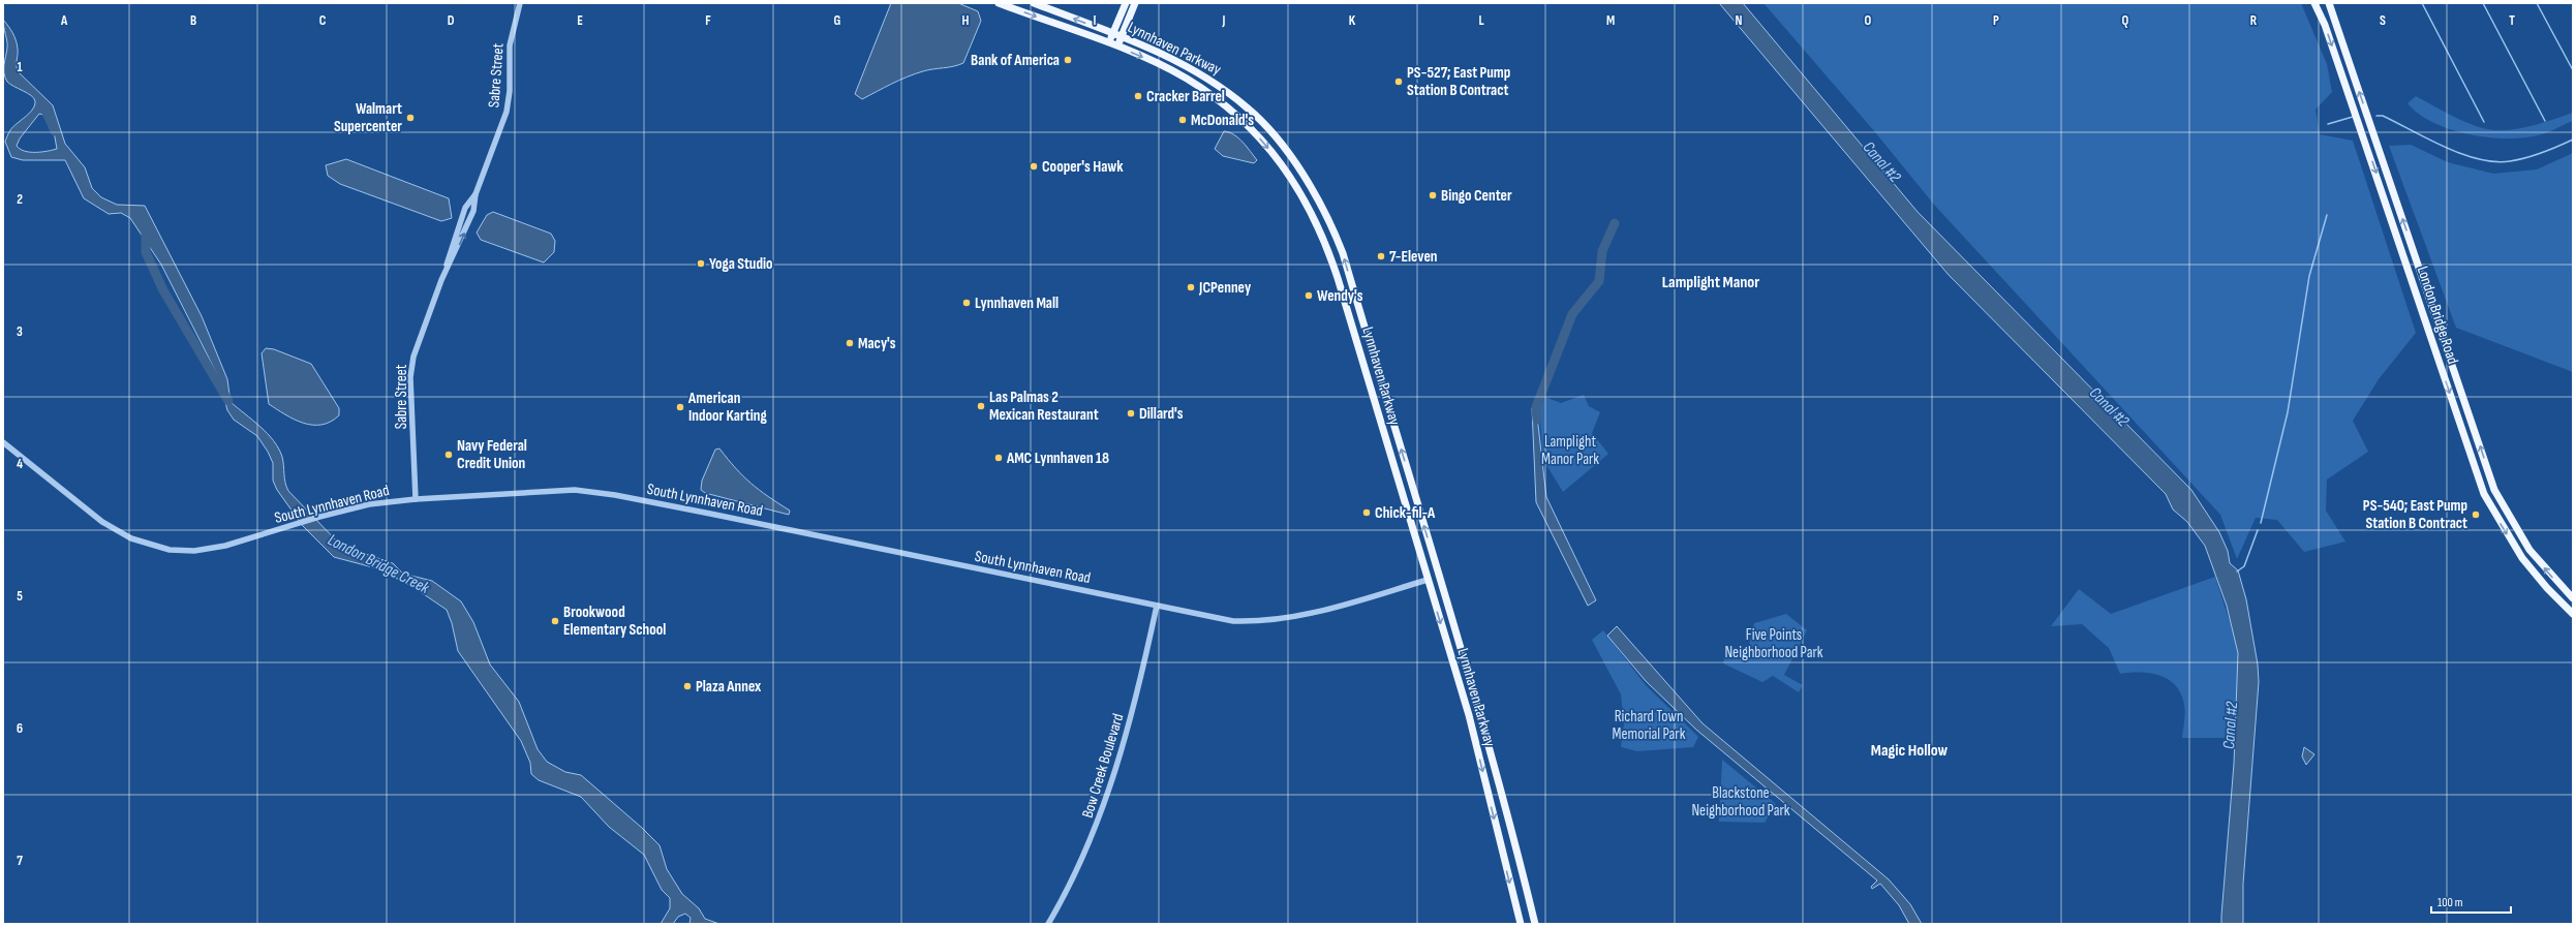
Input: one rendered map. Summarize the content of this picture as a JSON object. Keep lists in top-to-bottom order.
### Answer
{
  "streets": {
    "main road": ["Lynnhaven Parkway", "London Bridge Road"],
    "street": ["Sabre Street", "South Lynnhaven Road", "Bow Creek Boulevard"]
  },
  "crossings": [
    ["Lynnhaven Parkway", "South Lynnhaven Road"],
    ["Sabre Street", "South Lynnhaven Road"],
    ["South Lynnhaven Road", "Bow Creek Boulevard"]
  ],
  "districts": ["Lamplight Manor", "Magic Hollow"],
  "water": ["Canal #2", "London Bridge Creek"],
  "parks": [
    "Lamplight Manor Park",
    "Five Points Neighborhood Park",
    "Richard Town Memorial Park",
    "Blackstone Neighborhood Park"
  ],
  "places": [
    "Bank of America",
    "PS-527; East Pump Station B Contract",
    "Cracker Barrel",
    "Walmart Supercenter",
    "McDonald's",
    "Cooper's Hawk",
    "Bingo Center",
    "7-Eleven",
    "Yoga Studio",
    "JCPenney",
    "Wendy's",
    "Lynnhaven Mall",
    "Macy's",
    "Las Palmas 2 Mexican Restaurant",
    "American Indoor Karting",
    "Dillard's",
    "Navy Federal Credit Union",
    "AMC Lynnhaven 18",
    "Chick-fil-A",
    "PS-540; East Pump Station B Contract",
    "Brookwood Elementary School",
    "Plaza Annex"
  ],
  "scale_bar": "100 m",
  "grid": {
    "columns": [
      "A",
      "B",
      "C",
      "D",
      "E",
      "F",
      "G",
      "H",
      "I",
      "J",
      "K",
      "L",
      "M",
      "N",
      "O",
      "P",
      "Q",
      "R",
      "S",
      "T"
    ],
    "rows": [
      "1",
      "2",
      "3",
      "4",
      "5",
      "6",
      "7"
    ]
  }
}
